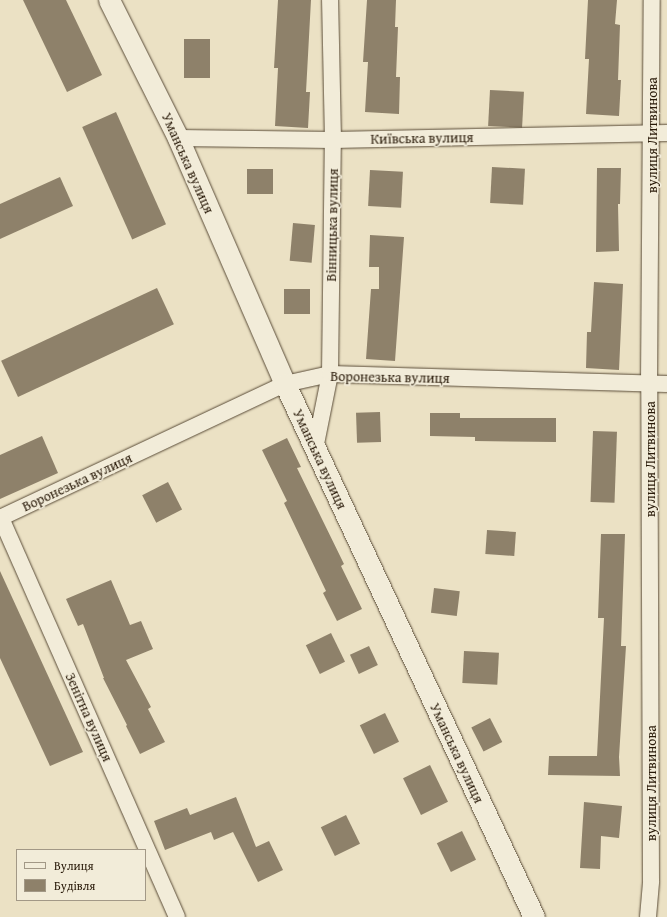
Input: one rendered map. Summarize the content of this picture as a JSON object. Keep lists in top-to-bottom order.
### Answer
{
  "streets": {
    "street": [
      "вулиця Литвинова",
      "Київська вулиця",
      "Уманська вулиця",
      "Вінницька вулиця",
      "Воронезька вулиця",
      "Зенітна вулиця"
    ]
  },
  "crossings": [
    ["вулиця Литвинова", "Київська вулиця"],
    ["вулиця Литвинова", "Воронезька вулиця"],
    ["Київська вулиця", "Уманська вулиця"],
    ["Київська вулиця", "Вінницька вулиця"],
    ["Уманська вулиця", "Вінницька вулиця"],
    ["Уманська вулиця", "Воронезька вулиця"],
    ["Вінницька вулиця", "Воронезька вулиця"],
    ["Воронезька вулиця", "Зенітна вулиця"]
  ],
  "legend": ["Вулиця", "Будівля"]
}
